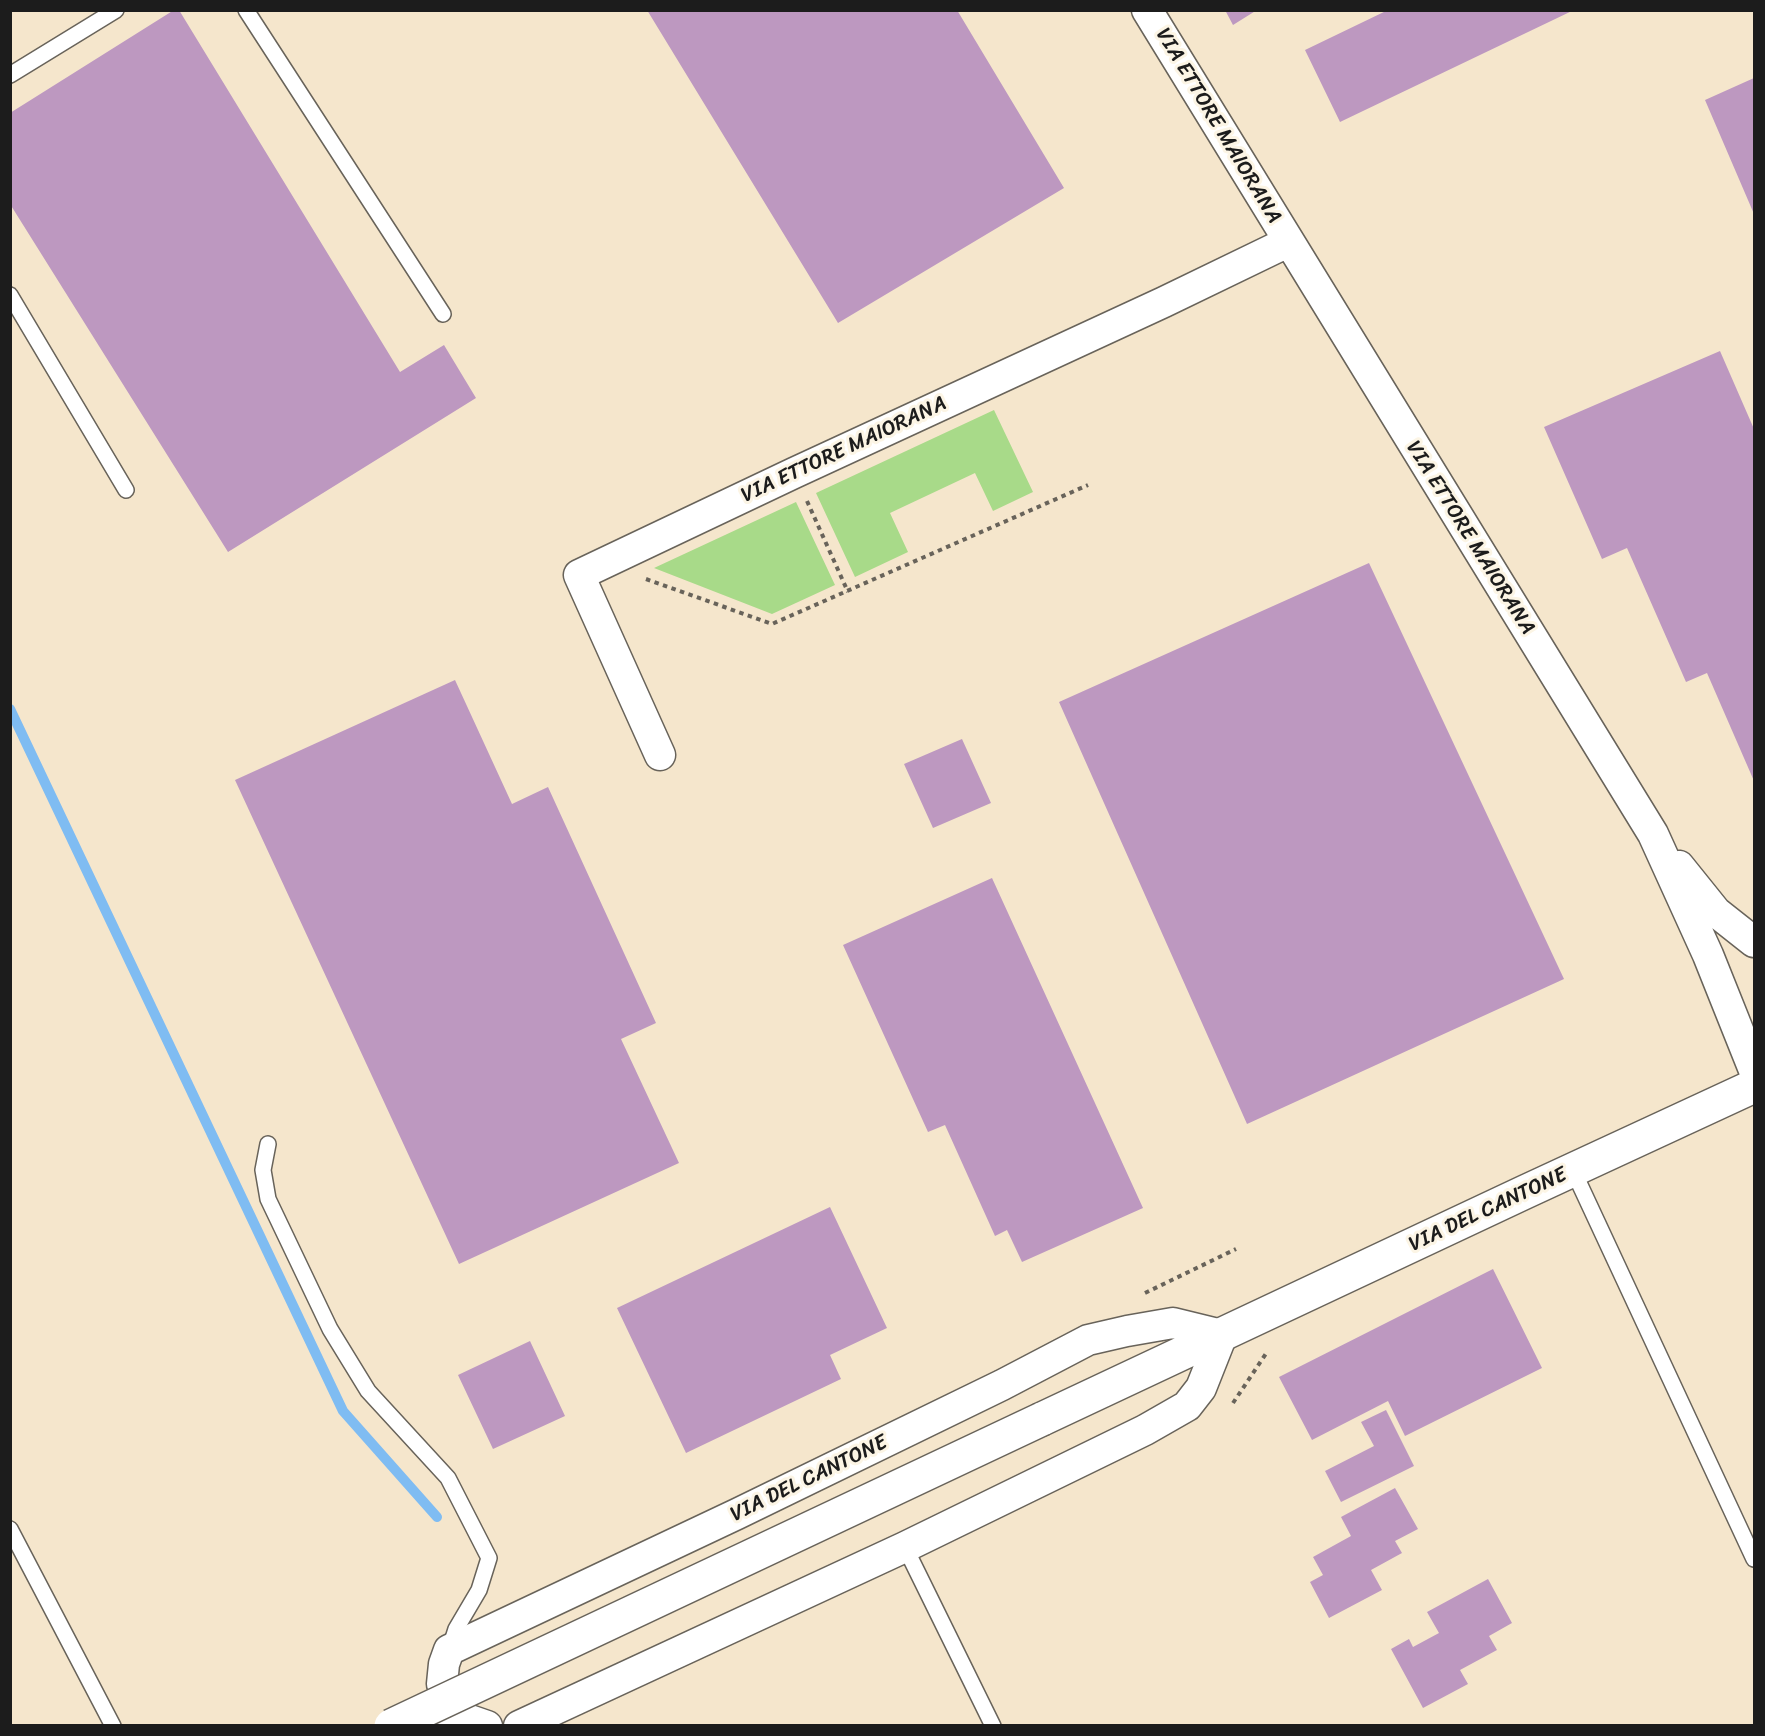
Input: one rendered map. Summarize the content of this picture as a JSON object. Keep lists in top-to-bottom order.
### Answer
{
  "streets": {
    "street": ["VIA ETTORE MAIORANA", "VIA DEL CANTONE"]
  }
}
